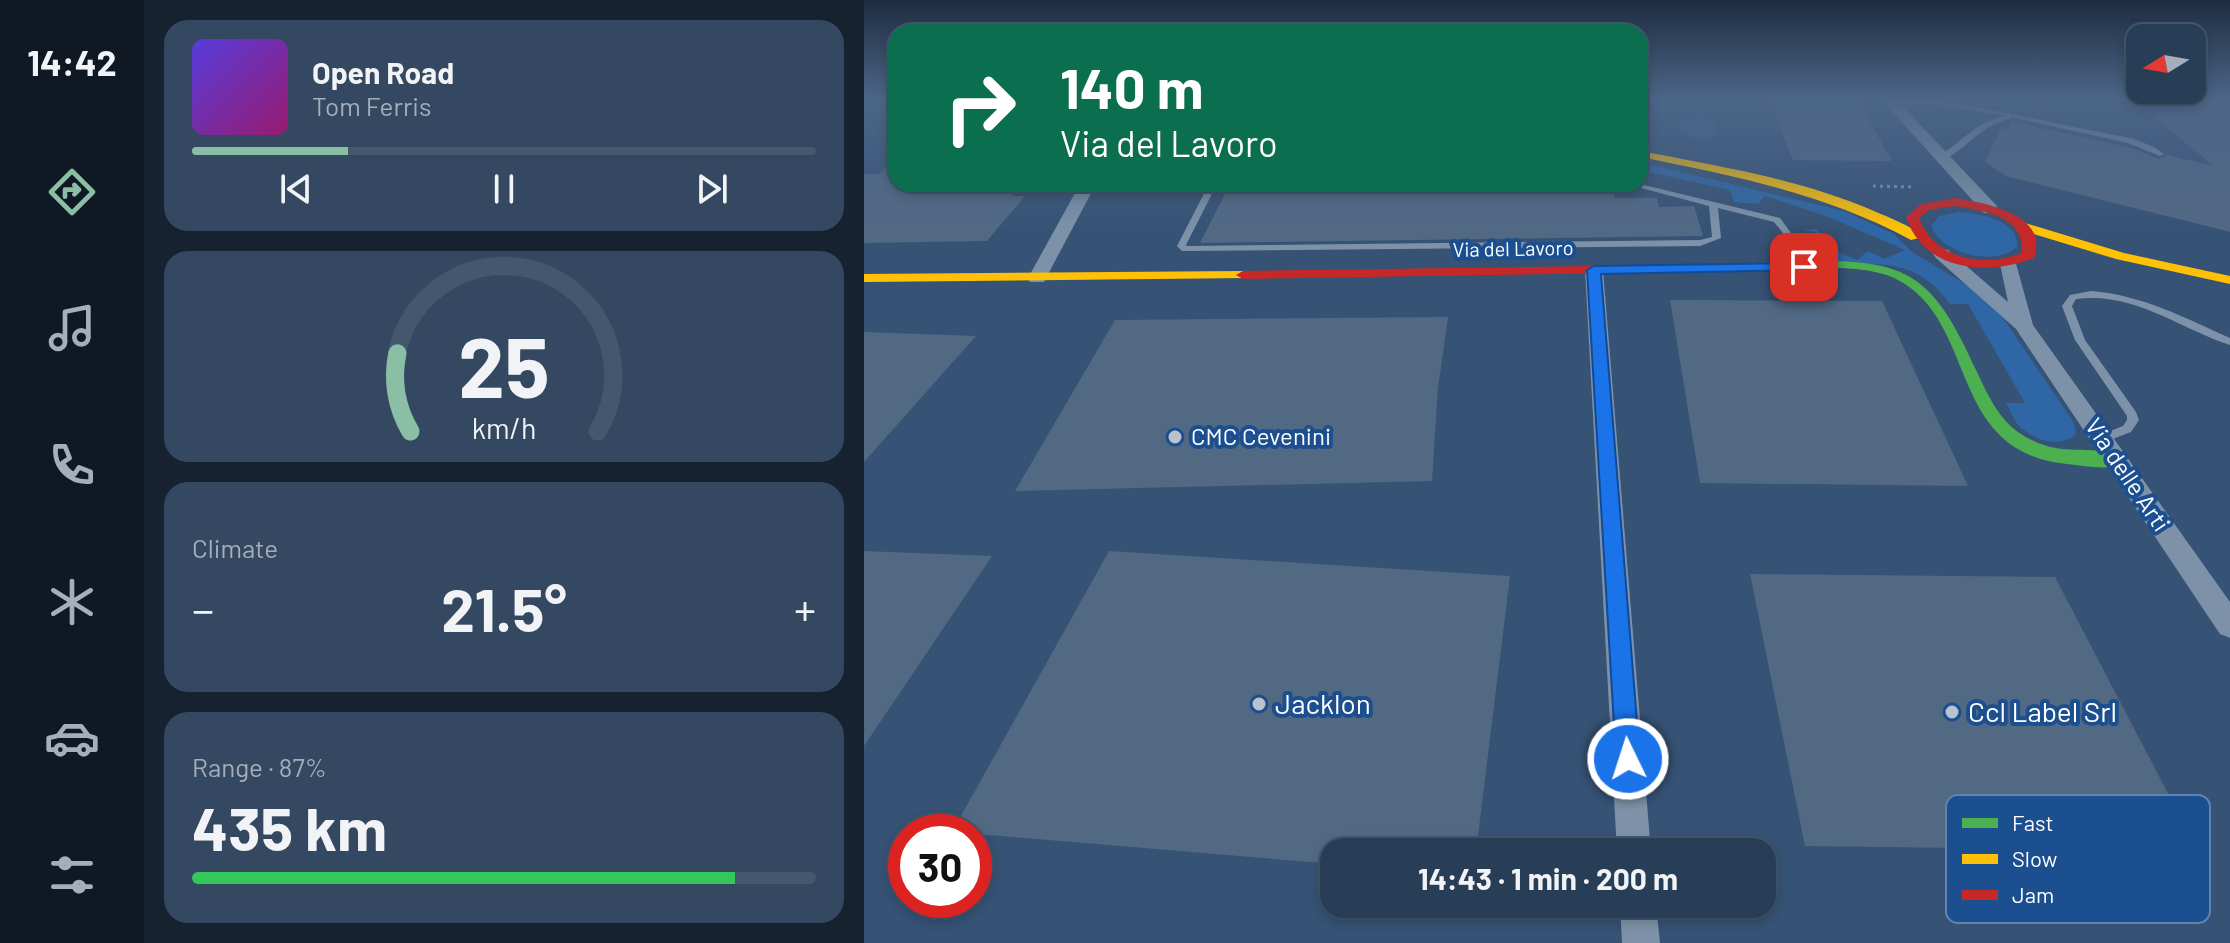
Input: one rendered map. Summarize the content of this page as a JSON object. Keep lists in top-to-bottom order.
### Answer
{
  "streets": {
    "street": ["Via del Lavoro", "Via delle Arti"]
  },
  "crossings": [
    ["Via del Lavoro", "Via delle Arti"]
  ],
  "places": ["CMC Cevenini", "Jacklon", "Ccl Label Srl"],
  "legend": ["Fast", "Slow", "Jam"],
  "north": "left",
  "page": {
    "tabs": "14:42",
    "turn": ["140 m", "Via del Lavoro"],
    "song": ["Open Road", "Tom Ferris"],
    "tile": [
      "Climate",
      ["Range · 87%", "435 km"]
    ],
    "heat": ["−", "21.5°", "+"],
    "limit": "30",
    "trip": "14:43 · 1 min · 200 m",
    "gauge": ["25", "km/h"]
  }
}
